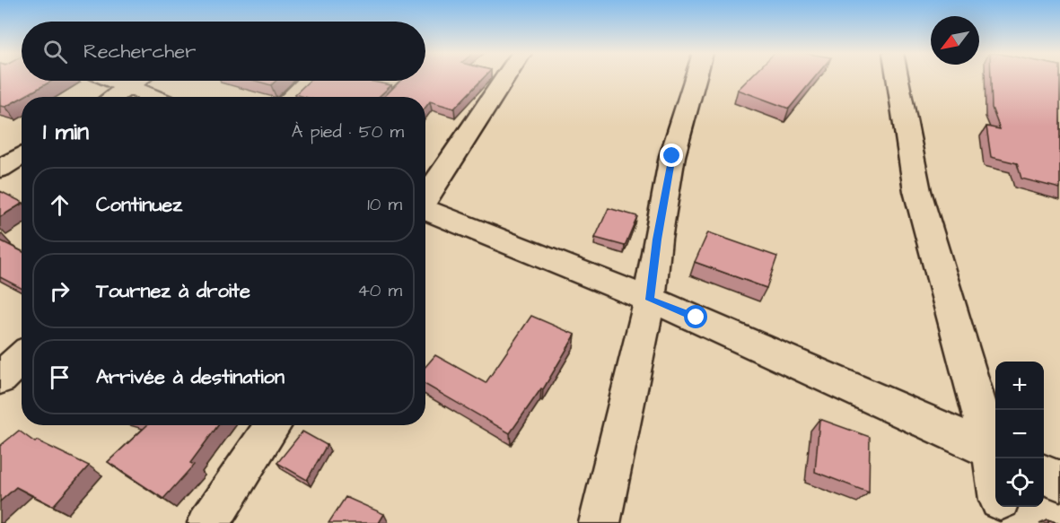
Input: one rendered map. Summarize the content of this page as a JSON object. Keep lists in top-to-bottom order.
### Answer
{
  "north": "bottom left",
  "page": {
    "search": "Rechercher",
    "heading": ["1 min", "À pied · 50 m"],
    "list": [
      ["Continuez", "10 m"],
      ["Tournez à droite", "40 m"],
      "Arrivée à destination"
    ],
    "map_buttons": ["+", "−"]
  }
}
